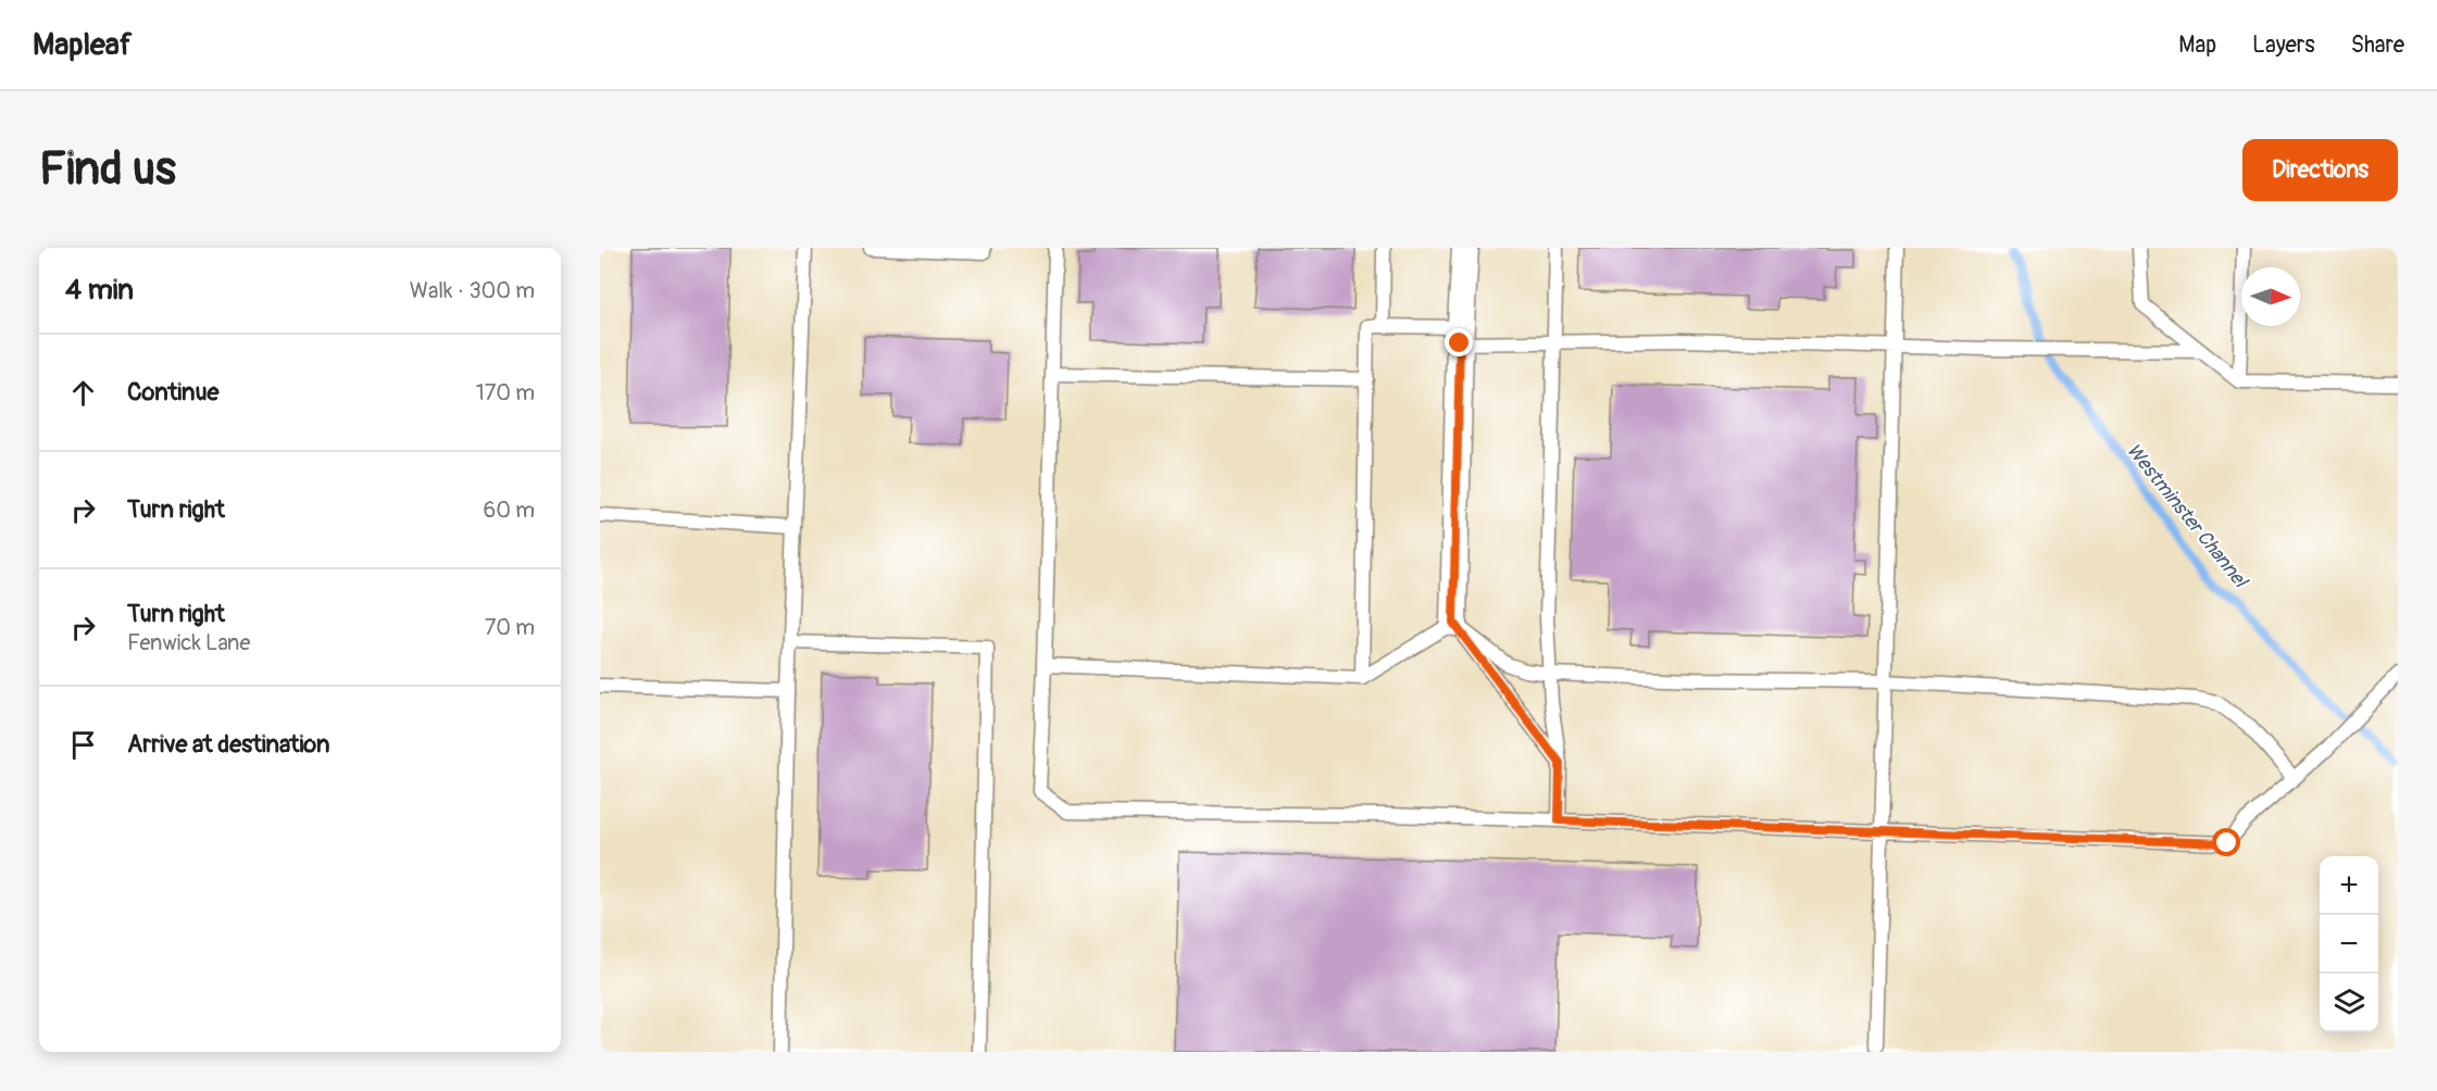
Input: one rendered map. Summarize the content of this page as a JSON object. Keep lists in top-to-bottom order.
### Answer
{
  "water": ["Westminster Channel"],
  "north": "right",
  "page": {
    "header": "Mapleaf",
    "nav": ["Map", "Layers", "Share"],
    "buttons": "Directions",
    "title": "Find us",
    "heading": ["4 min", "Walk · 300 m"],
    "list": [
      ["Continue", "170 m"],
      ["Turn right", "60 m"],
      ["Turn right", "Fenwick Lane", "70 m"],
      "Arrive at destination"
    ],
    "map_buttons": ["+", "−"]
  }
}
